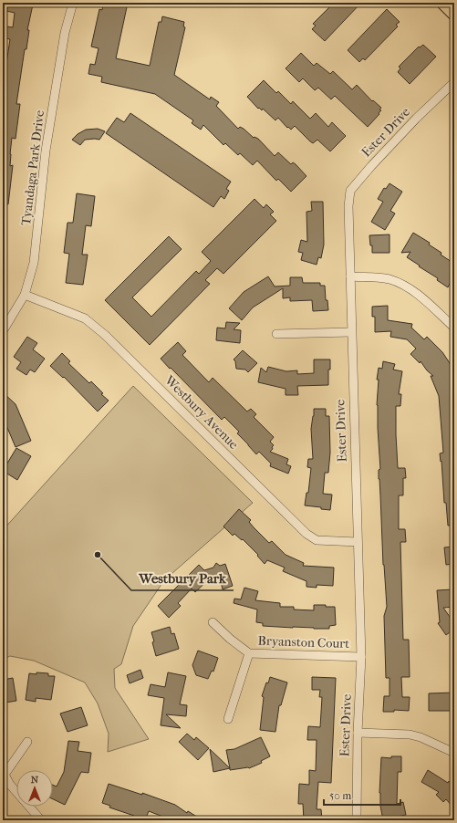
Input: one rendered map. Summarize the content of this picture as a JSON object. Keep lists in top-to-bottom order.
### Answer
{
  "streets": {
    "street": [
      "Ester Drive",
      "Tyandaga Park Drive",
      "Westbury Avenue",
      "Bryanston Court"
    ]
  },
  "crossings": [
    ["Ester Drive", "Westbury Avenue"],
    ["Ester Drive", "Bryanston Court"],
    ["Tyandaga Park Drive", "Westbury Avenue"]
  ],
  "places": ["Westbury Park"],
  "scale_bar": "50 m",
  "north": "top"
}
